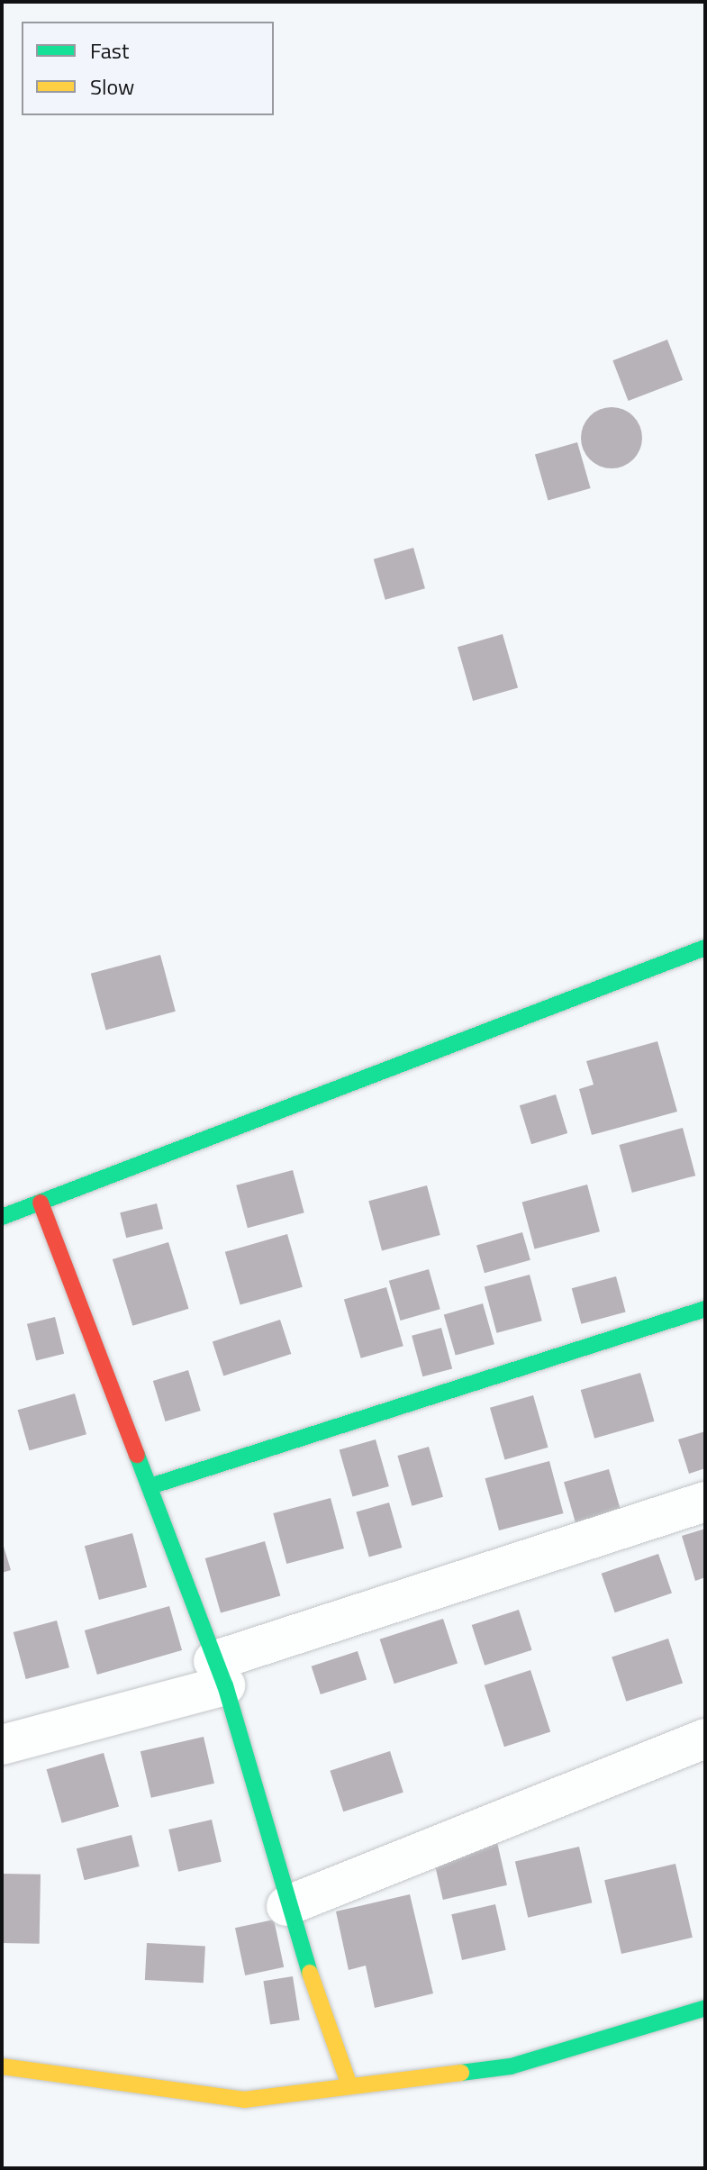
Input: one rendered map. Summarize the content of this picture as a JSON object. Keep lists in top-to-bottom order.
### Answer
{
  "legend": ["Fast", "Slow"]
}
